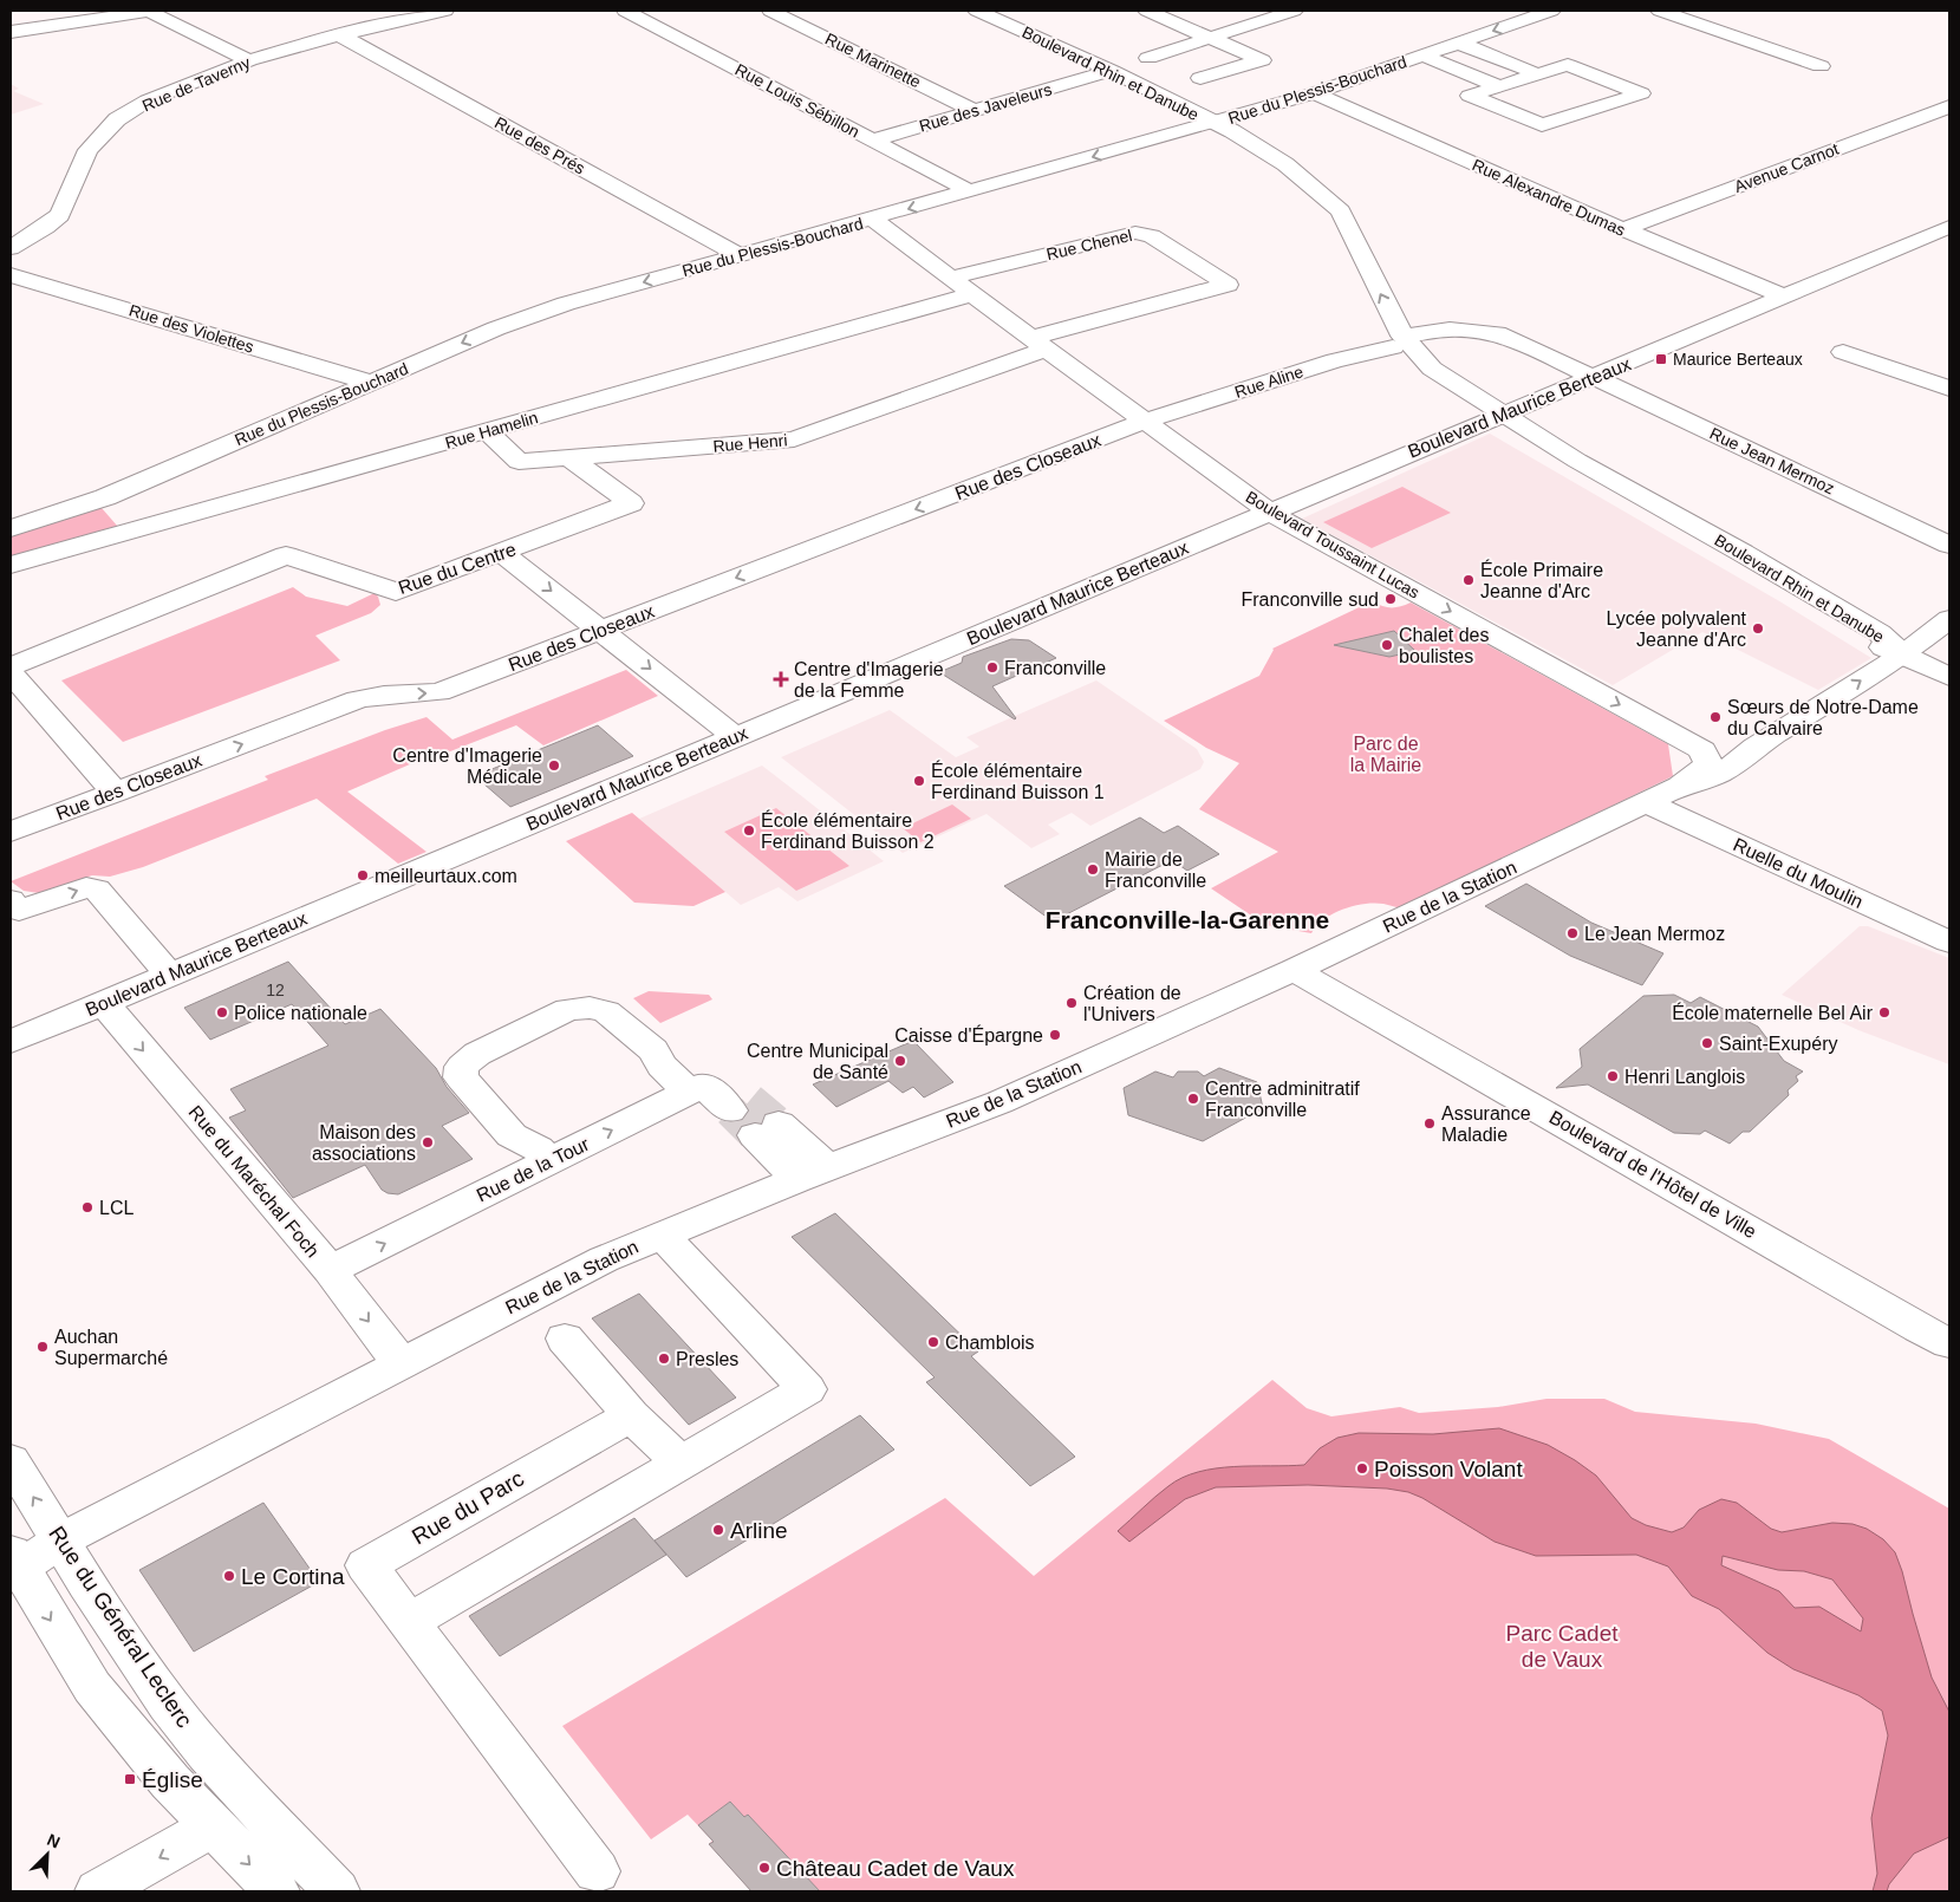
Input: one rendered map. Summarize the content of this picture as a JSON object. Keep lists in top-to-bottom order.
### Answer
{
  "streets": {
    "street": [
      "Rue Marinette",
      "Boulevard Rhin et Danube",
      "Rue de Taverny",
      "Rue du Plessis-Bouchard",
      "Rue Louis Sébillon",
      "Rue des Javeleurs",
      "Rue des Prés",
      "Avenue Carnot",
      "Rue Alexandre Dumas",
      "Rue Chenel",
      "Rue des Violettes",
      "Rue Aline",
      "Boulevard Maurice Berteaux",
      "Rue Hamelin",
      "Rue Henri",
      "Rue Jean Mermoz",
      "Rue des Closeaux",
      "Boulevard Toussaint Lucas",
      "Rue du Centre",
      "Ruelle du Moulin",
      "Rue de la Station",
      "Rue de la Tour",
      "Boulevard de l'Hôtel de Ville",
      "Rue du Maréchal Foch",
      "Rue du Parc",
      "Rue du Général Leclerc"
    ]
  },
  "crossings": [
    ["Rue Marinette", "Rue des Javeleurs"],
    ["Boulevard Rhin et Danube", "Rue du Plessis-Bouchard"],
    ["Boulevard Rhin et Danube", "Rue Aline"],
    ["Boulevard Rhin et Danube", "Boulevard Maurice Berteaux"],
    ["Boulevard Rhin et Danube", "Rue de la Station"],
    ["Rue de Taverny", "Rue des Prés"],
    ["Rue du Plessis-Bouchard", "Rue Louis Sébillon"],
    ["Rue du Plessis-Bouchard", "Rue des Prés"],
    ["Rue du Plessis-Bouchard", "Rue Alexandre Dumas"],
    ["Rue du Plessis-Bouchard", "Rue des Violettes"],
    ["Rue du Plessis-Bouchard", "Boulevard Toussaint Lucas"],
    ["Rue Louis Sébillon", "Rue des Javeleurs"],
    ["Avenue Carnot", "Rue Alexandre Dumas"],
    ["Rue Alexandre Dumas", "Boulevard Maurice Berteaux"],
    ["Rue Chenel", "Rue Henri"],
    ["Rue Chenel", "Boulevard Toussaint Lucas"],
    ["Rue Aline", "Boulevard Maurice Berteaux"],
    ["Rue Aline", "Rue Jean Mermoz"],
    ["Rue Aline", "Rue des Closeaux"],
    ["Rue Aline", "Boulevard Toussaint Lucas"],
    ["Boulevard Maurice Berteaux", "Rue Jean Mermoz"],
    ["Boulevard Maurice Berteaux", "Boulevard Toussaint Lucas"],
    ["Boulevard Maurice Berteaux", "Rue du Maréchal Foch"],
    ["Rue Hamelin", "Rue Henri"],
    ["Rue Hamelin", "Boulevard Toussaint Lucas"],
    ["Rue Henri", "Boulevard Toussaint Lucas"],
    ["Rue Henri", "Rue du Centre"],
    ["Rue des Closeaux", "Boulevard Toussaint Lucas"],
    ["Boulevard Toussaint Lucas", "Rue de la Station"],
    ["Ruelle du Moulin", "Rue de la Station"],
    ["Rue de la Station", "Boulevard de l'Hôtel de Ville"],
    ["Rue de la Station", "Rue du Maréchal Foch"],
    ["Rue de la Station", "Rue du Général Leclerc"],
    ["Rue de la Tour", "Rue du Maréchal Foch"]
  ],
  "one_way": [
    "Rue du Plessis-Bouchard",
    "Boulevard Toussaint Lucas",
    "Rue de la Tour",
    "Rue du Maréchal Foch"
  ],
  "districts": ["Franconville-la-Garenne"],
  "parks": ["Parc de la Mairie", "Parc Cadet de Vaux"],
  "places": {
    "transit": ["Maurice Berteaux", "Église"],
    "other": [
      "École Primaire Jeanne d'Arc",
      "Franconville sud",
      "Lycée polyvalent Jeanne d'Arc",
      "Chalet des boulistes",
      "Franconville",
      "Sœurs de Notre-Dame du Calvaire",
      "Centre d'Imagerie Médicale",
      "École élémentaire Ferdinand Buisson 1",
      "École élémentaire Ferdinand Buisson 2",
      "Mairie de Franconville",
      "meilleurtaux.com",
      "Le Jean Mermoz",
      "Création de l'Univers",
      "Police nationale",
      "École maternelle Bel Air",
      "Caisse d'Épargne",
      "Saint-Exupéry",
      "Centre Municipal de Santé",
      "Henri Langlois",
      "Centre adminitratif Franconville",
      "Assurance Maladie",
      "Maison des associations",
      "LCL",
      "Chamblois",
      "Auchan Supermarché",
      "Presles",
      "Poisson Volant",
      "Arline",
      "Le Cortina",
      "Château Cadet de Vaux"
    ],
    "health": ["Centre d'Imagerie de la Femme"]
  },
  "house_numbers": ["12"],
  "north": "top right"
}
